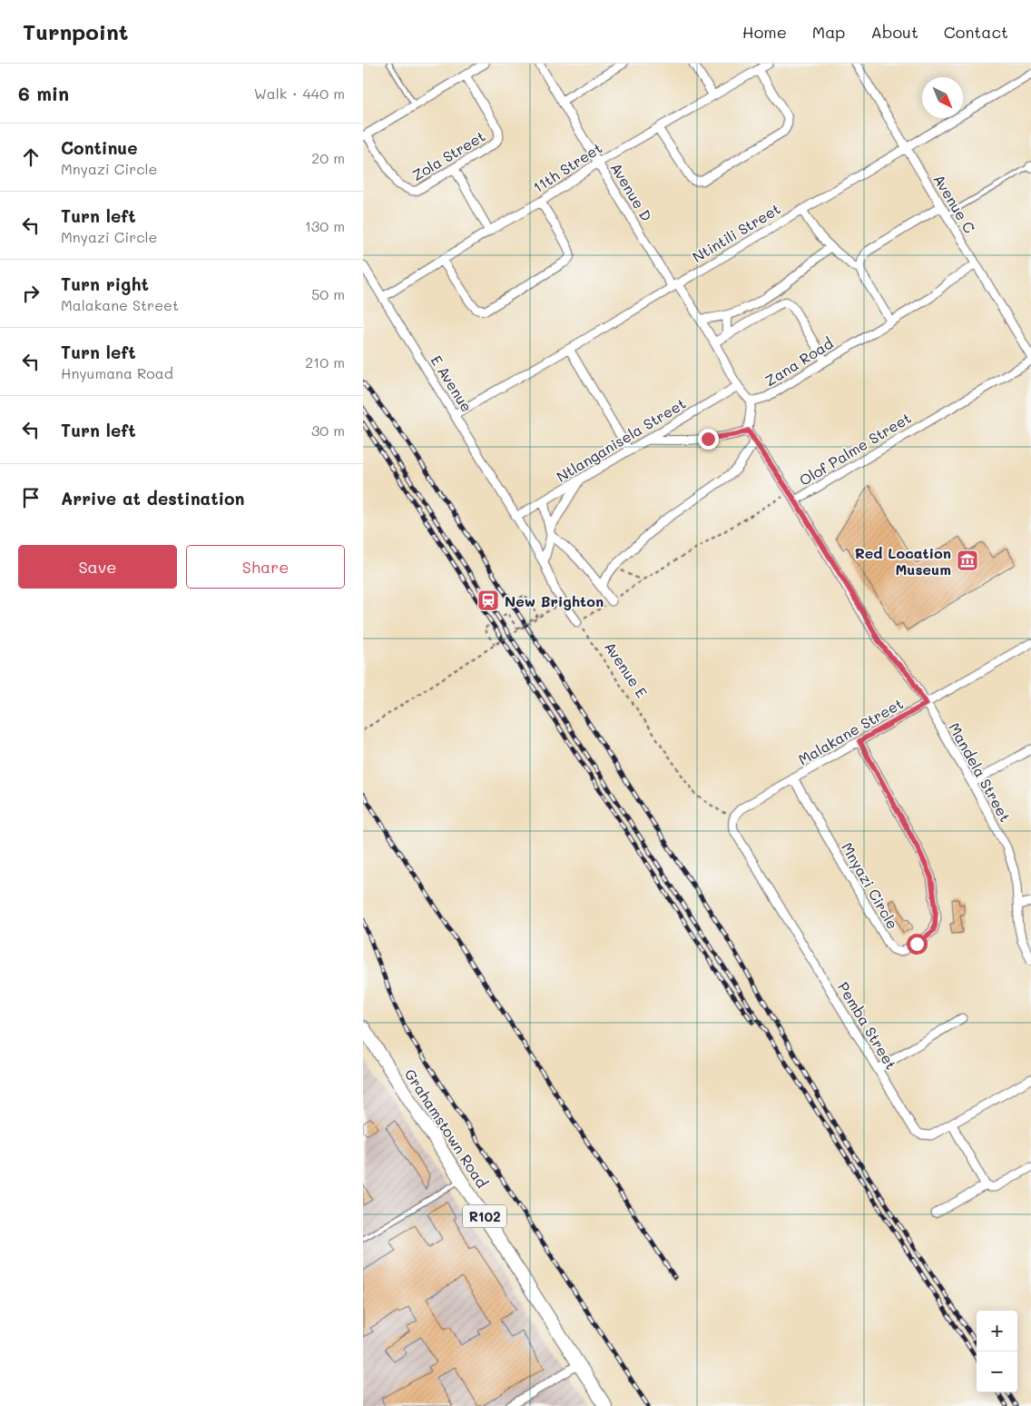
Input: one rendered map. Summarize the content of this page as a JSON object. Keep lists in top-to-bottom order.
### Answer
{
  "streets": {
    "main road": ["Grahamstown Road", "R102"],
    "street": [
      "Zola Street",
      "11th Street",
      "Avenue D",
      "Avenue C",
      "Ntintili Street",
      "Zana Road",
      "E Avenue",
      "Ntlanganisela Street",
      "Olof Palme Street",
      "Malakane Street",
      "Mandela Street",
      "Mnyazi Circle",
      "Pemba Street"
    ],
    "path": ["Avenue E"]
  },
  "crossings": [
    ["11th Street", "Avenue D"],
    ["11th Street", "E Avenue"],
    ["Avenue D", "Ntintili Street"],
    ["Avenue C", "Ntintili Street"],
    ["Avenue C", "Zana Road"],
    ["Avenue C", "Olof Palme Street"],
    ["Ntintili Street", "E Avenue"],
    ["E Avenue", "Ntlanganisela Street"],
    ["Olof Palme Street", "Avenue E"],
    ["Olof Palme Street", "Mandela Street"],
    ["Avenue E", "Malakane Street"],
    ["Avenue E", "Pemba Street"],
    ["Malakane Street", "Mandela Street"],
    ["Malakane Street", "Mnyazi Circle"],
    ["Malakane Street", "Pemba Street"]
  ],
  "places": {
    "museum": ["Red Location Museum"],
    "station": ["New Brighton"]
  },
  "north": "bottom right",
  "page": {
    "header": "Turnpoint",
    "nav": [
      "Home",
      "Map",
      "About",
      "Contact"
    ],
    "heading": ["6 min", "Walk · 440 m"],
    "list": [
      ["Continue", "Mnyazi Circle", "20 m"],
      ["Turn left", "Mnyazi Circle", "130 m"],
      ["Turn right", "Malakane Street", "50 m"],
      ["Turn left", "Hnyumana Road", "210 m"],
      ["Turn left", "30 m"],
      "Arrive at destination"
    ],
    "buttons": ["Save", "Share"],
    "map_buttons": ["+", "−"]
  }
}
